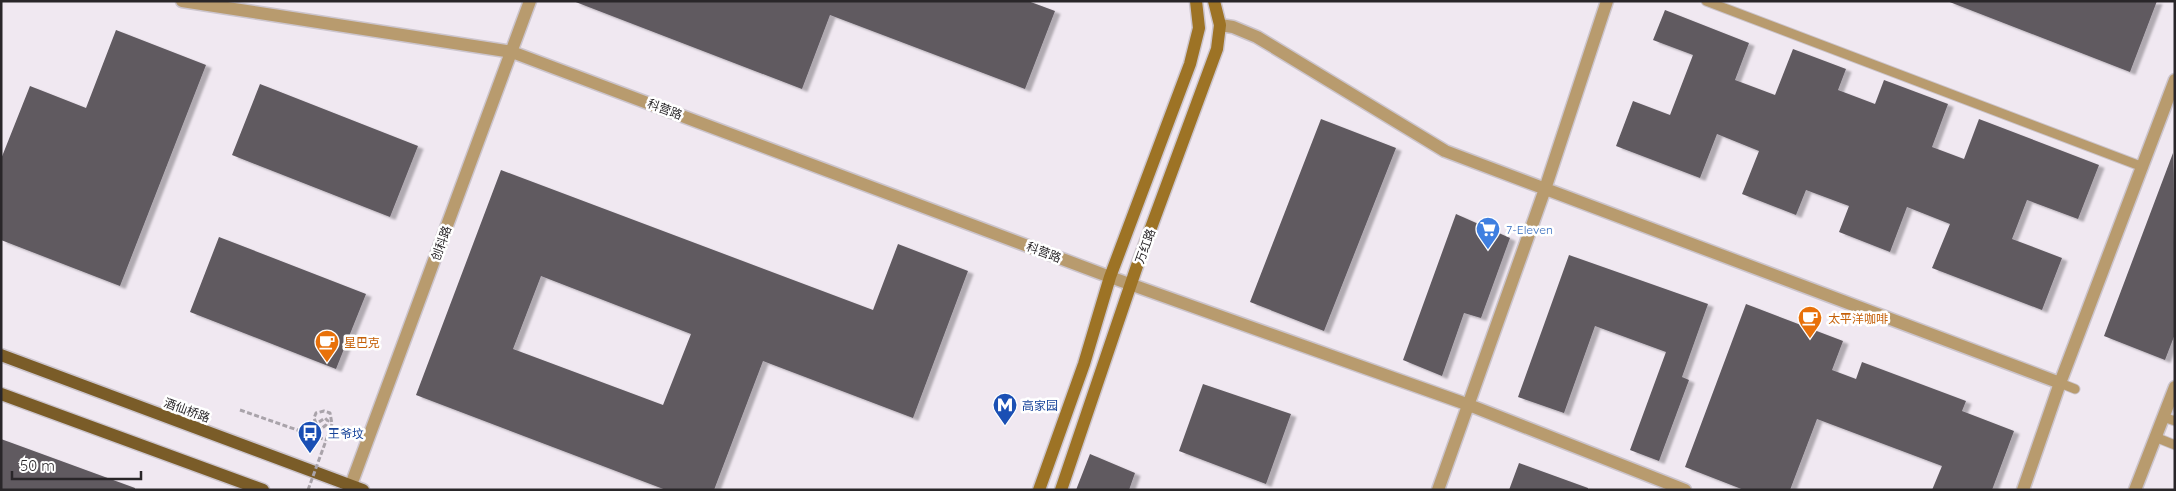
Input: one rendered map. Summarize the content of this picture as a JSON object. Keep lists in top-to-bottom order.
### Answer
{
  "streets": {
    "main road": ["酒仙桥路"],
    "street": ["科营路", "创科路", "万红路"]
  },
  "crossings": [
    ["科营路", "创科路"],
    ["科营路", "万红路"],
    ["创科路", "酒仙桥路"]
  ],
  "places": {
    "supermarket": ["7-Eleven"],
    "cafe": ["太平洋咖啡", "星巴克"],
    "metro station": ["高家园"],
    "bus stop": ["王爷坟"]
  },
  "scale_bar": "50 m"
}
